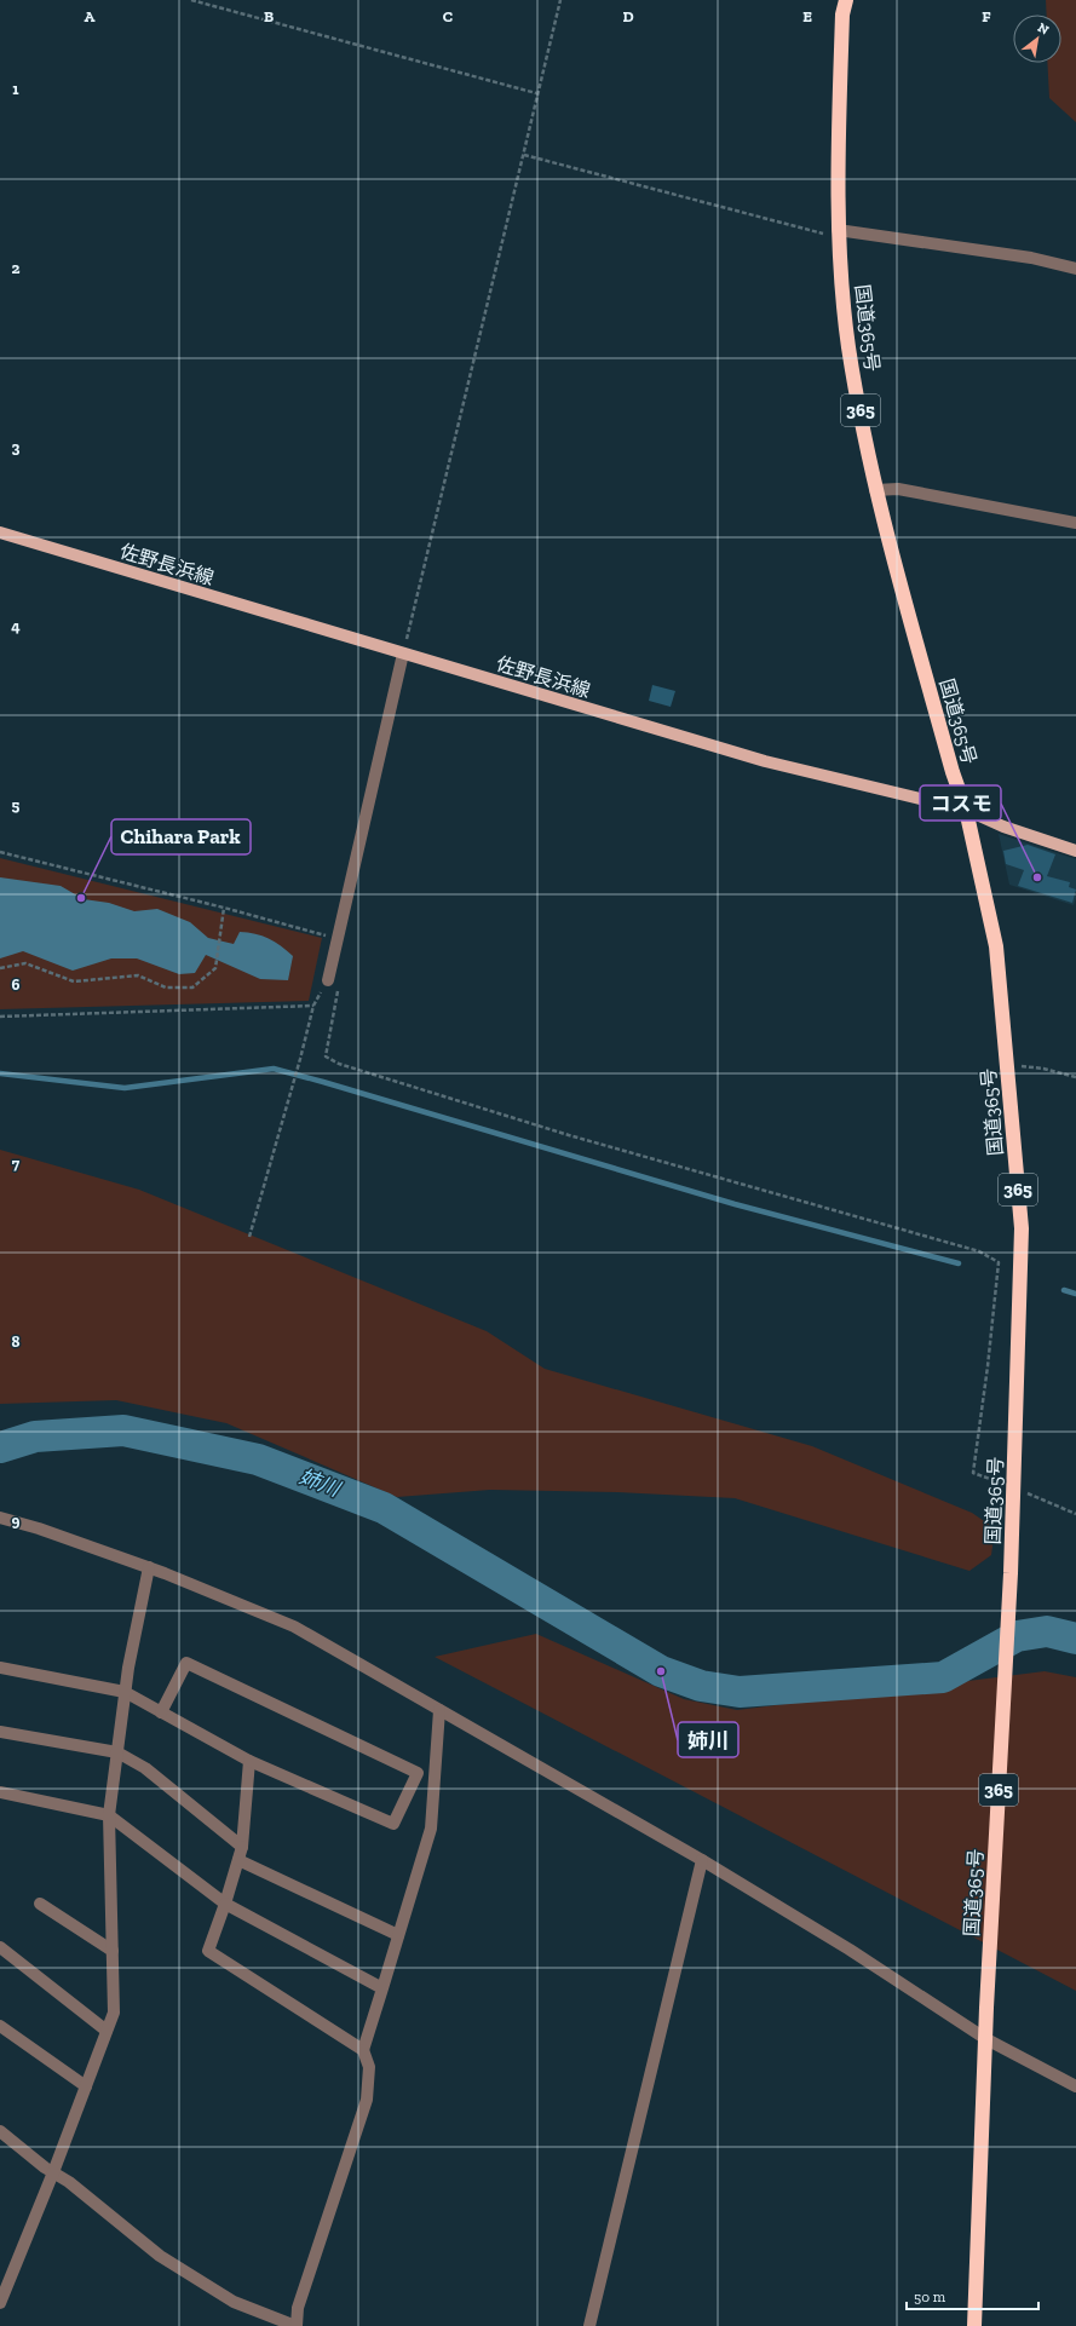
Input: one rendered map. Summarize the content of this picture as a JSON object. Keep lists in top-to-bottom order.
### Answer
{
  "streets": {
    "highway": ["国道365号", "365"],
    "main road": ["佐野長浜線"]
  },
  "crossings": [
    ["国道365号", "佐野長浜線"]
  ],
  "water": ["姉川"],
  "places": ["コスモ", "Chihara Park", "姉川"],
  "scale_bar": "50 m",
  "north": "top right",
  "grid": {
    "columns": [
      "A",
      "B",
      "C",
      "D",
      "E",
      "F"
    ],
    "rows": [
      "1",
      "2",
      "3",
      "4",
      "5",
      "6",
      "7",
      "8",
      "9"
    ]
  }
}
